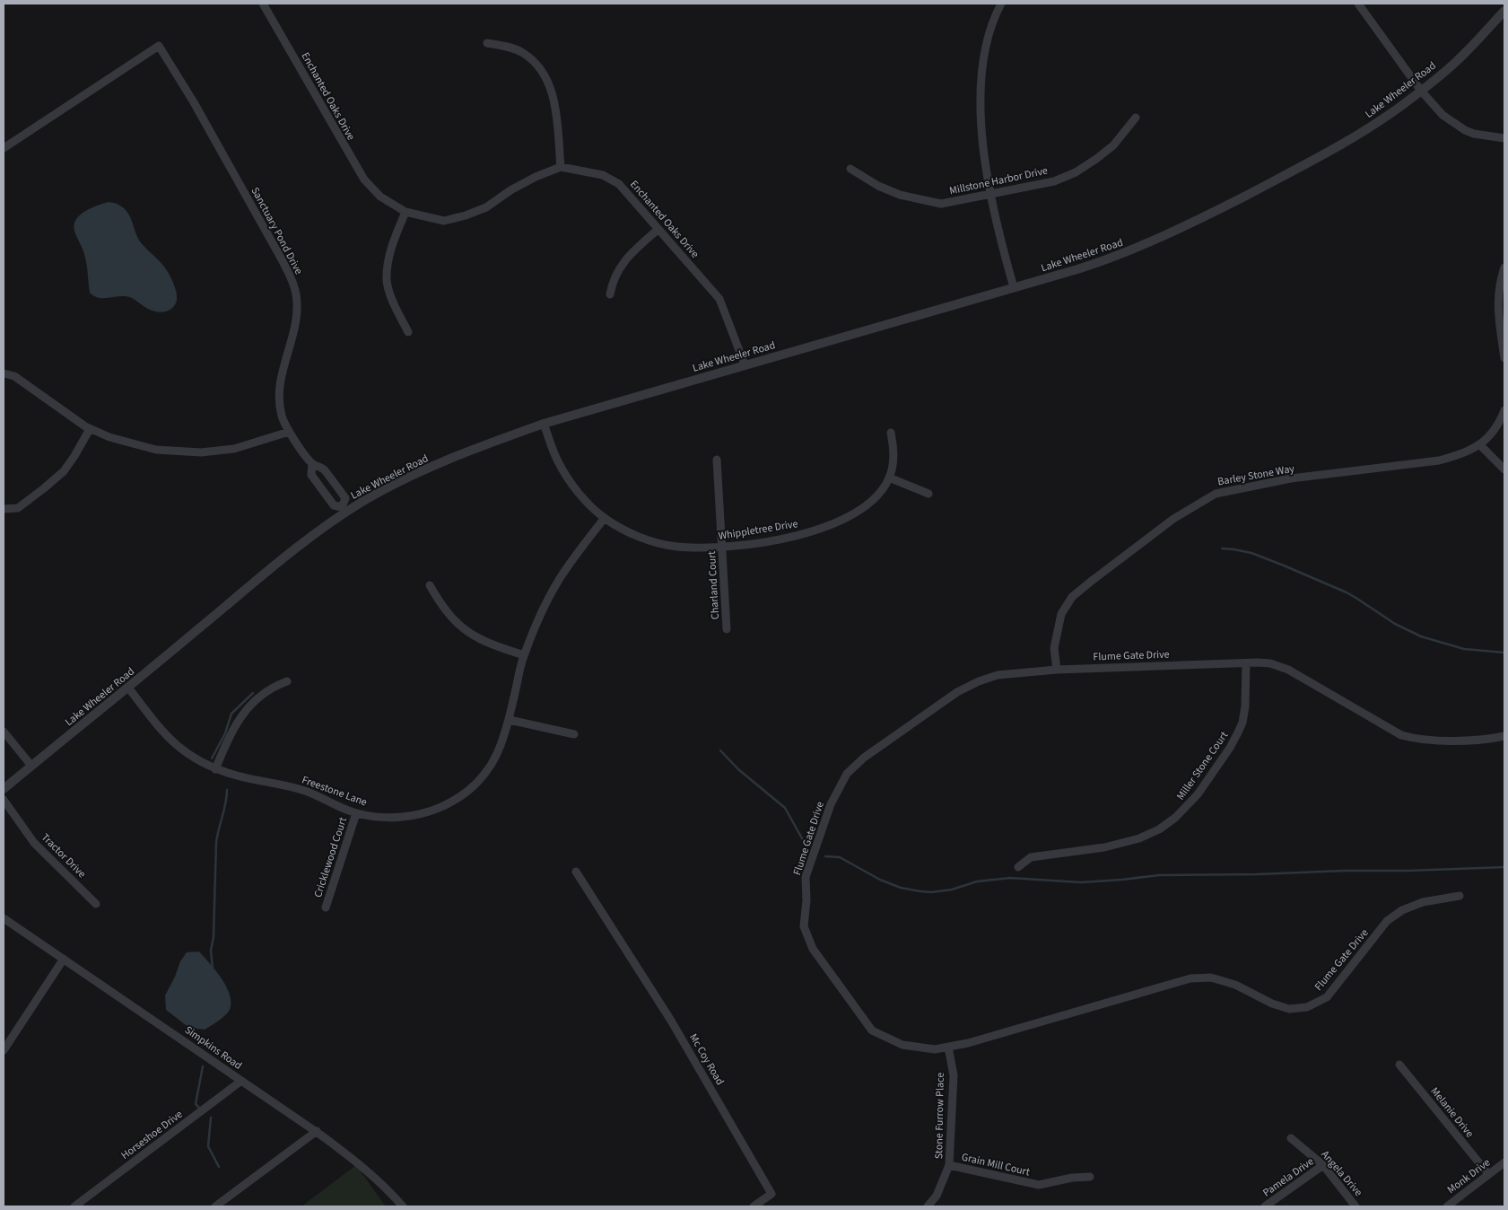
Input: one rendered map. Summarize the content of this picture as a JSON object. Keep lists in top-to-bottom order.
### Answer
{
  "streets": {
    "street": [
      "Lake Wheeler Road",
      "Enchanted Oaks Drive",
      "Millstone Harbor Drive",
      "Sanctuary Pond Drive",
      "Barley Stone Way",
      "Whippletree Drive",
      "Charland Court",
      "Flume Gate Drive",
      "Miller Stone Court",
      "Freestone Lane",
      "Tractor Drive",
      "Cricklewood Court",
      "Simpkins Road",
      "Mc Coy Road",
      "Melanie Drive",
      "Stone Furrow Place",
      "Horseshoe Drive",
      "Grain Mill Court",
      "Angela Drive",
      "Monk Drive",
      "Pamela Drive"
    ]
  },
  "crossings": [
    ["Lake Wheeler Road", "Enchanted Oaks Drive"],
    ["Lake Wheeler Road", "Sanctuary Pond Drive"],
    ["Lake Wheeler Road", "Whippletree Drive"],
    ["Lake Wheeler Road", "Freestone Lane"],
    ["Barley Stone Way", "Flume Gate Drive"],
    ["Whippletree Drive", "Charland Court"],
    ["Whippletree Drive", "Freestone Lane"],
    ["Flume Gate Drive", "Miller Stone Court"],
    ["Flume Gate Drive", "Stone Furrow Place"],
    ["Freestone Lane", "Cricklewood Court"],
    ["Simpkins Road", "Horseshoe Drive"],
    ["Melanie Drive", "Monk Drive"],
    ["Stone Furrow Place", "Grain Mill Court"],
    ["Angela Drive", "Pamela Drive"]
  ]
}
